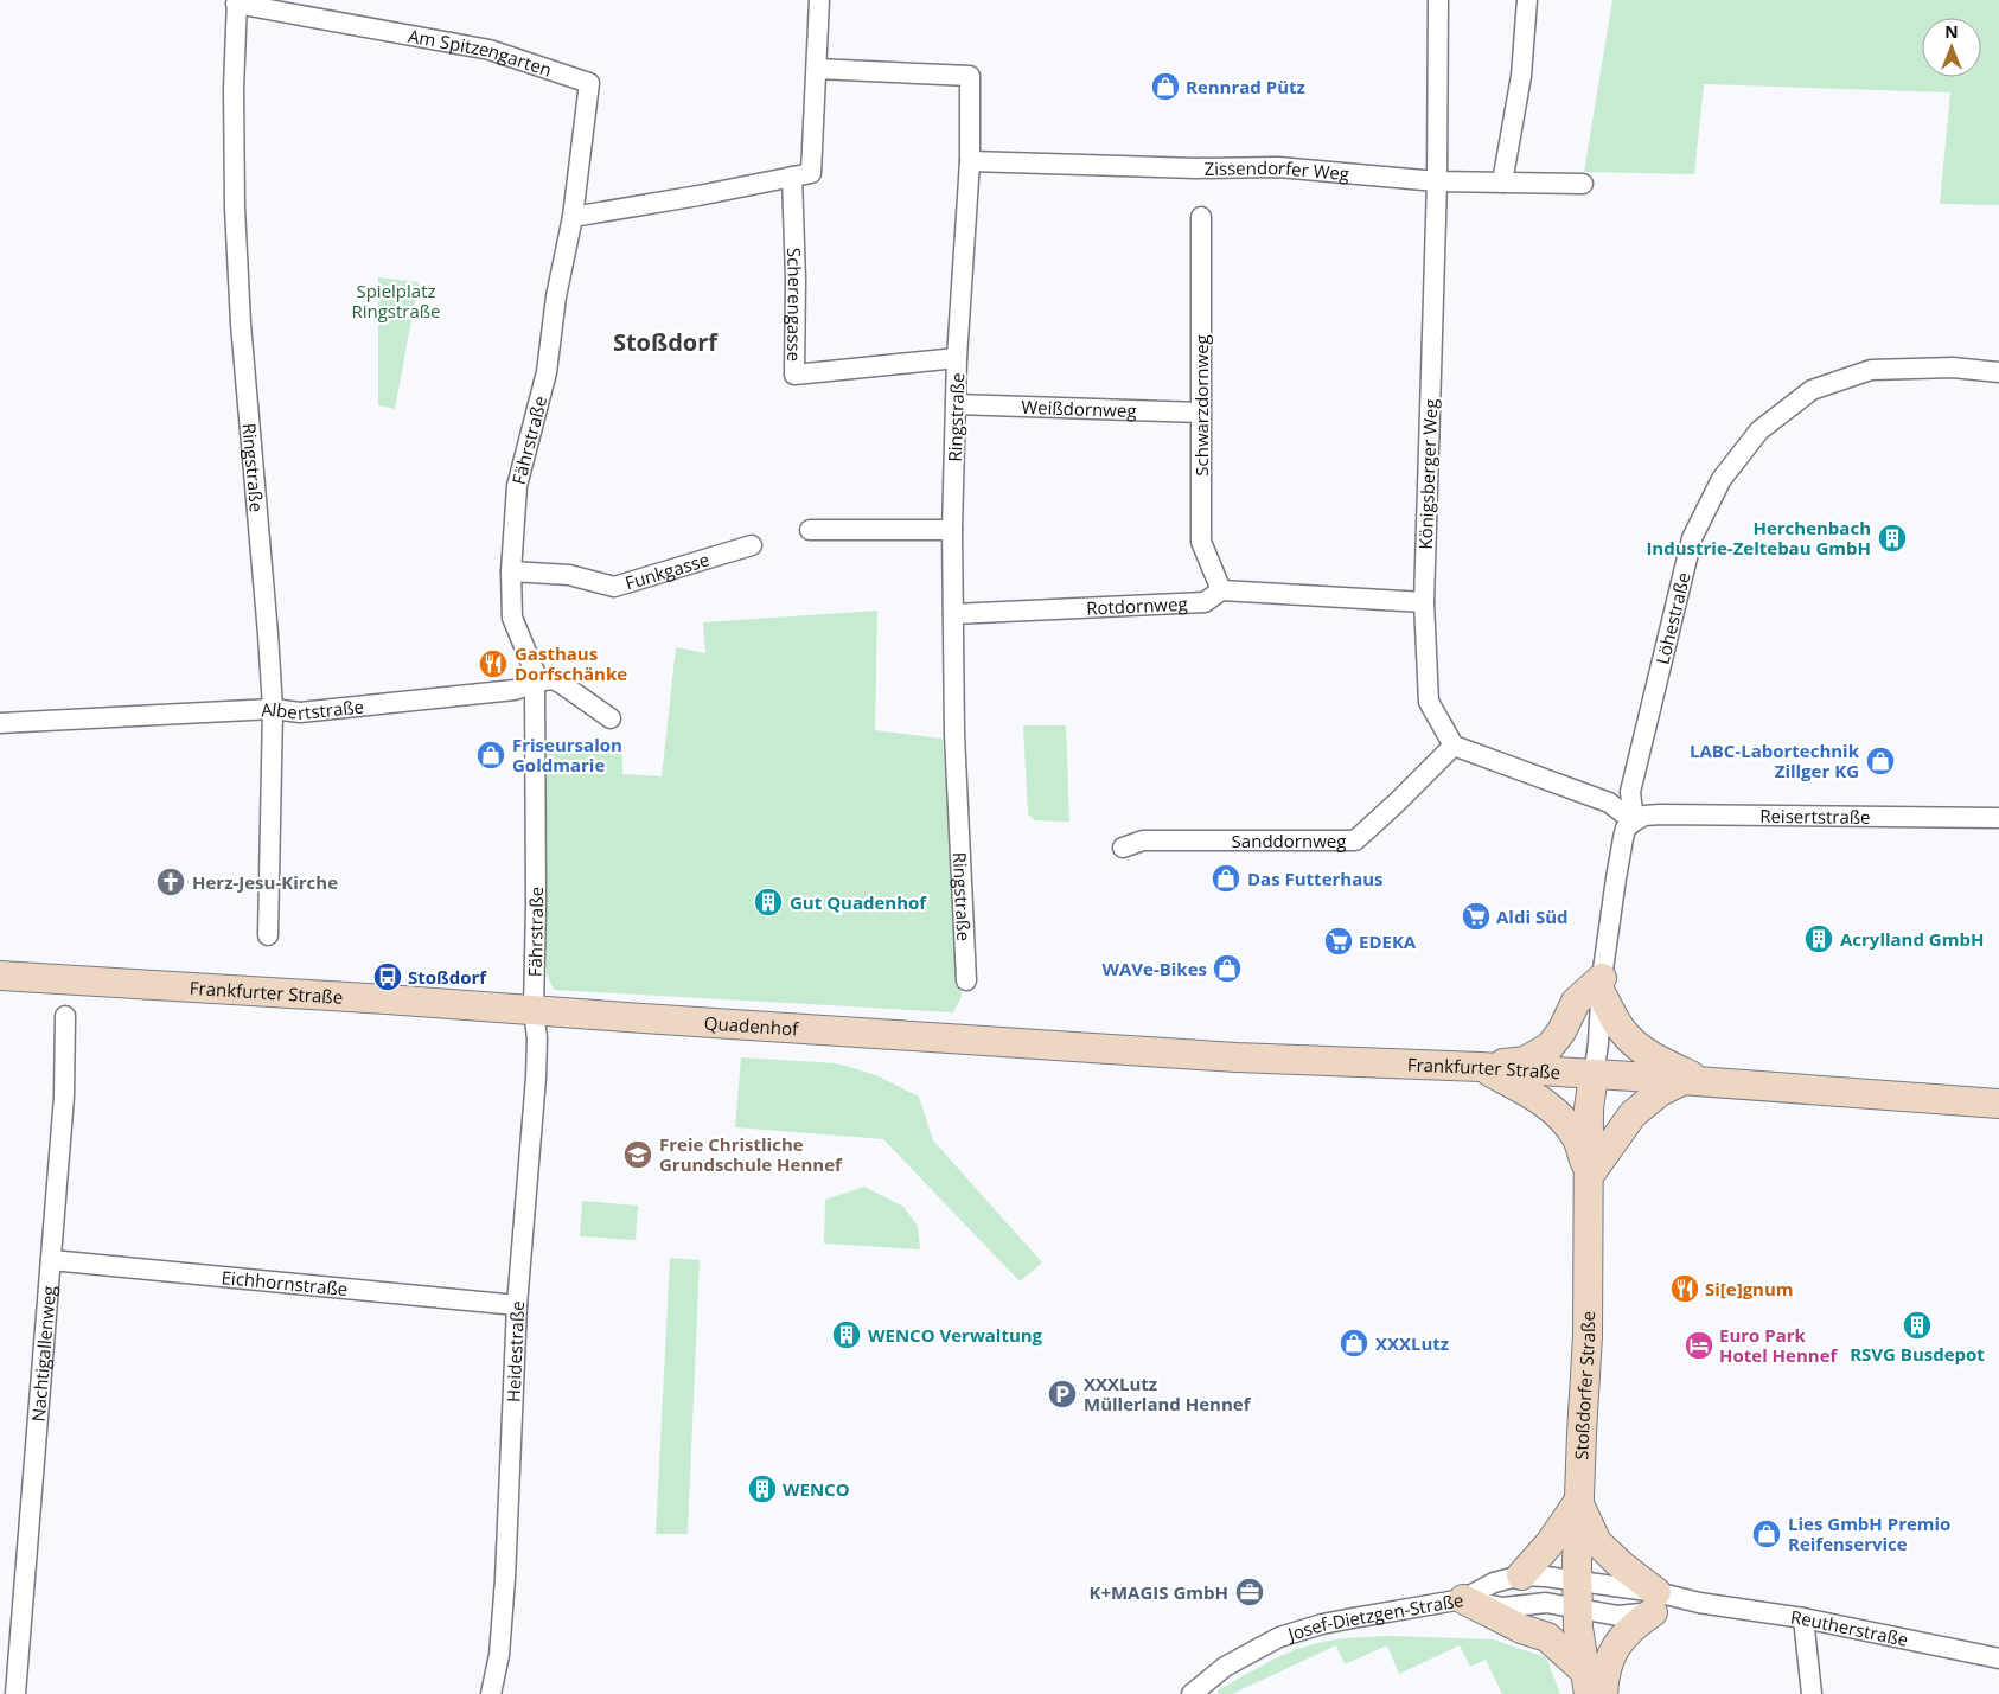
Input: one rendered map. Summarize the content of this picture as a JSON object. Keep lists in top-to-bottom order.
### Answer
{
  "streets": {
    "main road": ["Frankfurter Straße", "Quadenhof", "Stoßdorfer Straße"],
    "street": [
      "Am Spitzengarten",
      "Zissendorfer Weg",
      "Scherengasse",
      "Schwarzdornweg",
      "Weißdornweg",
      "Ringstraße",
      "Fährstraße",
      "Königsberger Weg",
      "Funkgasse",
      "Rotdornweg",
      "Löhestraße",
      "Albertstraße",
      "Reisertstraße",
      "Sanddornweg",
      "Eichhornstraße",
      "Heidestraße",
      "Nachtigallenweg",
      "Josef-Dietzgen-Straße",
      "Reutherstraße"
    ]
  },
  "crossings": [
    ["Am Spitzengarten", "Ringstraße"],
    ["Am Spitzengarten", "Fährstraße"],
    ["Zissendorfer Weg", "Ringstraße"],
    ["Zissendorfer Weg", "Königsberger Weg"],
    ["Scherengasse", "Ringstraße"],
    ["Schwarzdornweg", "Weißdornweg"],
    ["Schwarzdornweg", "Rotdornweg"],
    ["Weißdornweg", "Ringstraße"],
    ["Ringstraße", "Rotdornweg"],
    ["Ringstraße", "Albertstraße"],
    ["Fährstraße", "Funkgasse"],
    ["Fährstraße", "Albertstraße"],
    ["Fährstraße", "Frankfurter Straße"],
    ["Fährstraße", "Quadenhof"],
    ["Fährstraße", "Heidestraße"],
    ["Königsberger Weg", "Rotdornweg"],
    ["Königsberger Weg", "Sanddornweg"],
    ["Löhestraße", "Reisertstraße"],
    ["Frankfurter Straße", "Quadenhof"],
    ["Frankfurter Straße", "Heidestraße"],
    ["Frankfurter Straße", "Stoßdorfer Straße"],
    ["Quadenhof", "Heidestraße"],
    ["Eichhornstraße", "Heidestraße"],
    ["Eichhornstraße", "Nachtigallenweg"],
    ["Stoßdorfer Straße", "Josef-Dietzgen-Straße"],
    ["Stoßdorfer Straße", "Reutherstraße"],
    ["Josef-Dietzgen-Straße", "Reutherstraße"]
  ],
  "districts": ["Stoßdorf"],
  "parks": ["Spielplatz Ringstraße"],
  "places": {
    "shop": [
      "Rennrad Pütz",
      "Friseursalon Goldmarie",
      "LABC-Labortechnik Zillger KG",
      "Das Futterhaus",
      "WAVe-Bikes",
      "XXXLutz",
      "Lies GmbH Premio Reifenservice"
    ],
    "building": [
      "Herchenbach Industrie-Zeltebau GmbH",
      "Gut Quadenhof",
      "Acrylland GmbH",
      "RSVG Busdepot",
      "WENCO Verwaltung",
      "WENCO"
    ],
    "restaurant": ["Gasthaus Dorfschänke", "Si[e]gnum"],
    "church": ["Herz-Jesu-Kirche"],
    "supermarket": ["Aldi Süd", "EDEKA"],
    "bus stop": ["Stoßdorf"],
    "school or university": ["Freie Christliche Grundschule Hennef"],
    "hotel": ["Euro Park Hotel Hennef"],
    "parking": ["XXXLutz Müllerland Hennef"],
    "office": ["K+MAGIS GmbH"]
  },
  "north": "top"
}
